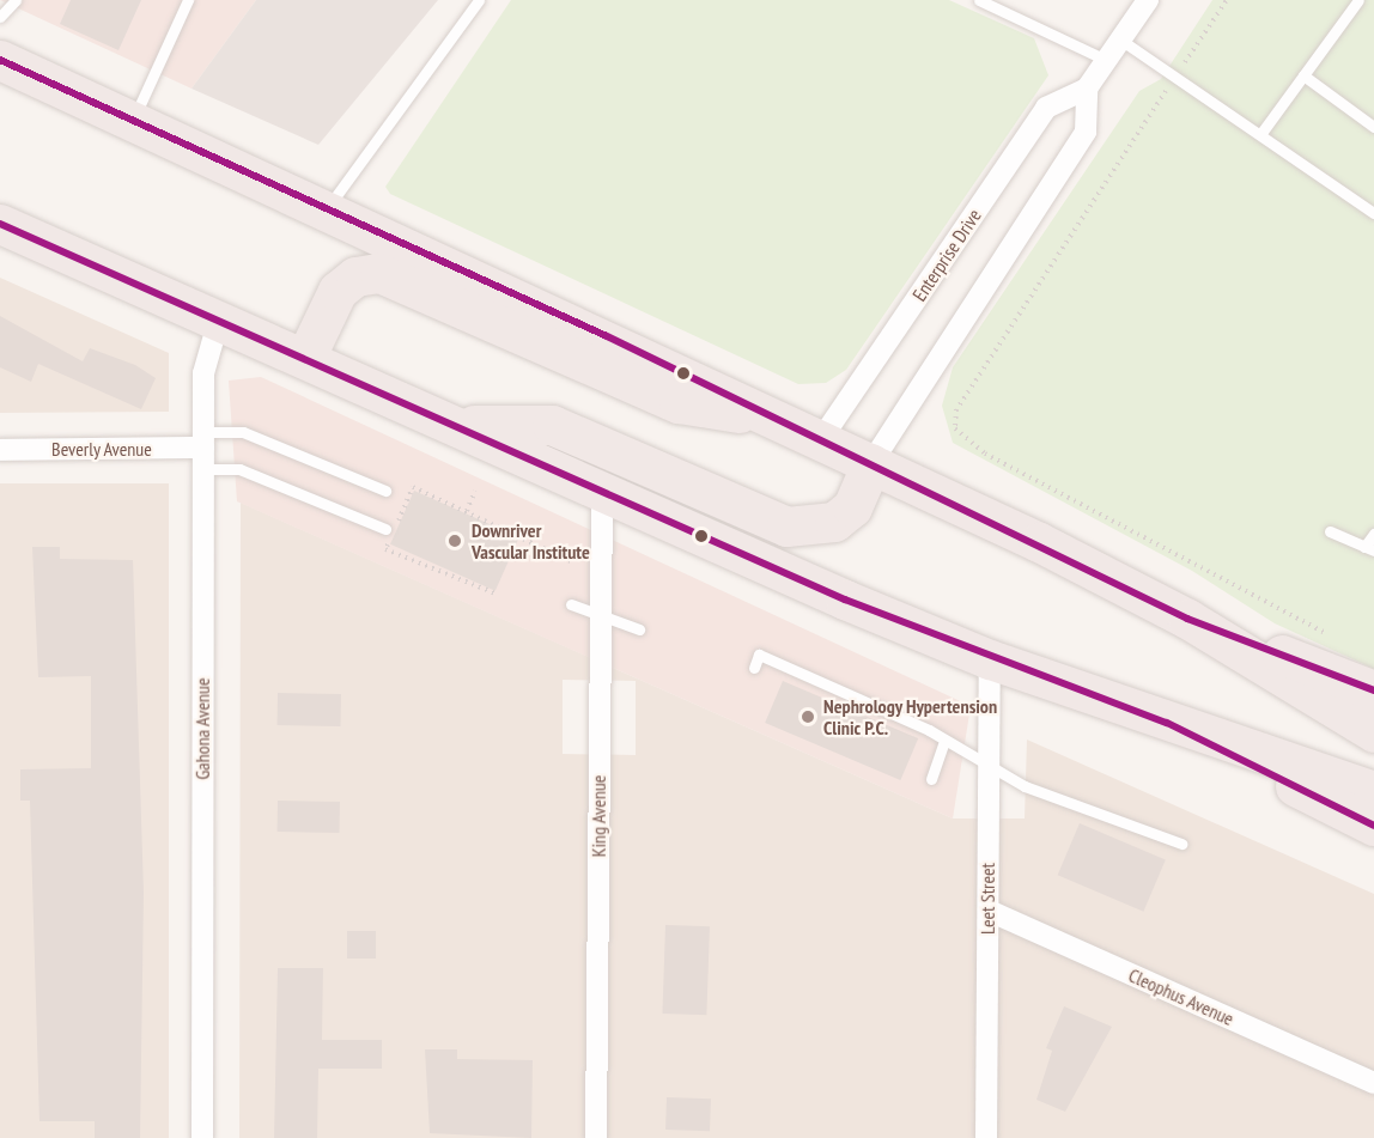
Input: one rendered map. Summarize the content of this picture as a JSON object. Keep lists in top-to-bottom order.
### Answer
{
  "streets": {
    "street": [
      "Enterprise Drive",
      "Beverly Avenue",
      "Gahona Avenue",
      "King Avenue",
      "Leet Street",
      "Cleophus Avenue"
    ]
  },
  "crossings": [
    ["Beverly Avenue", "Gahona Avenue"],
    ["Leet Street", "Cleophus Avenue"]
  ],
  "places": ["Downriver Vascular Institute", "Nephrology Hypertension Clinic P.C."]
}
